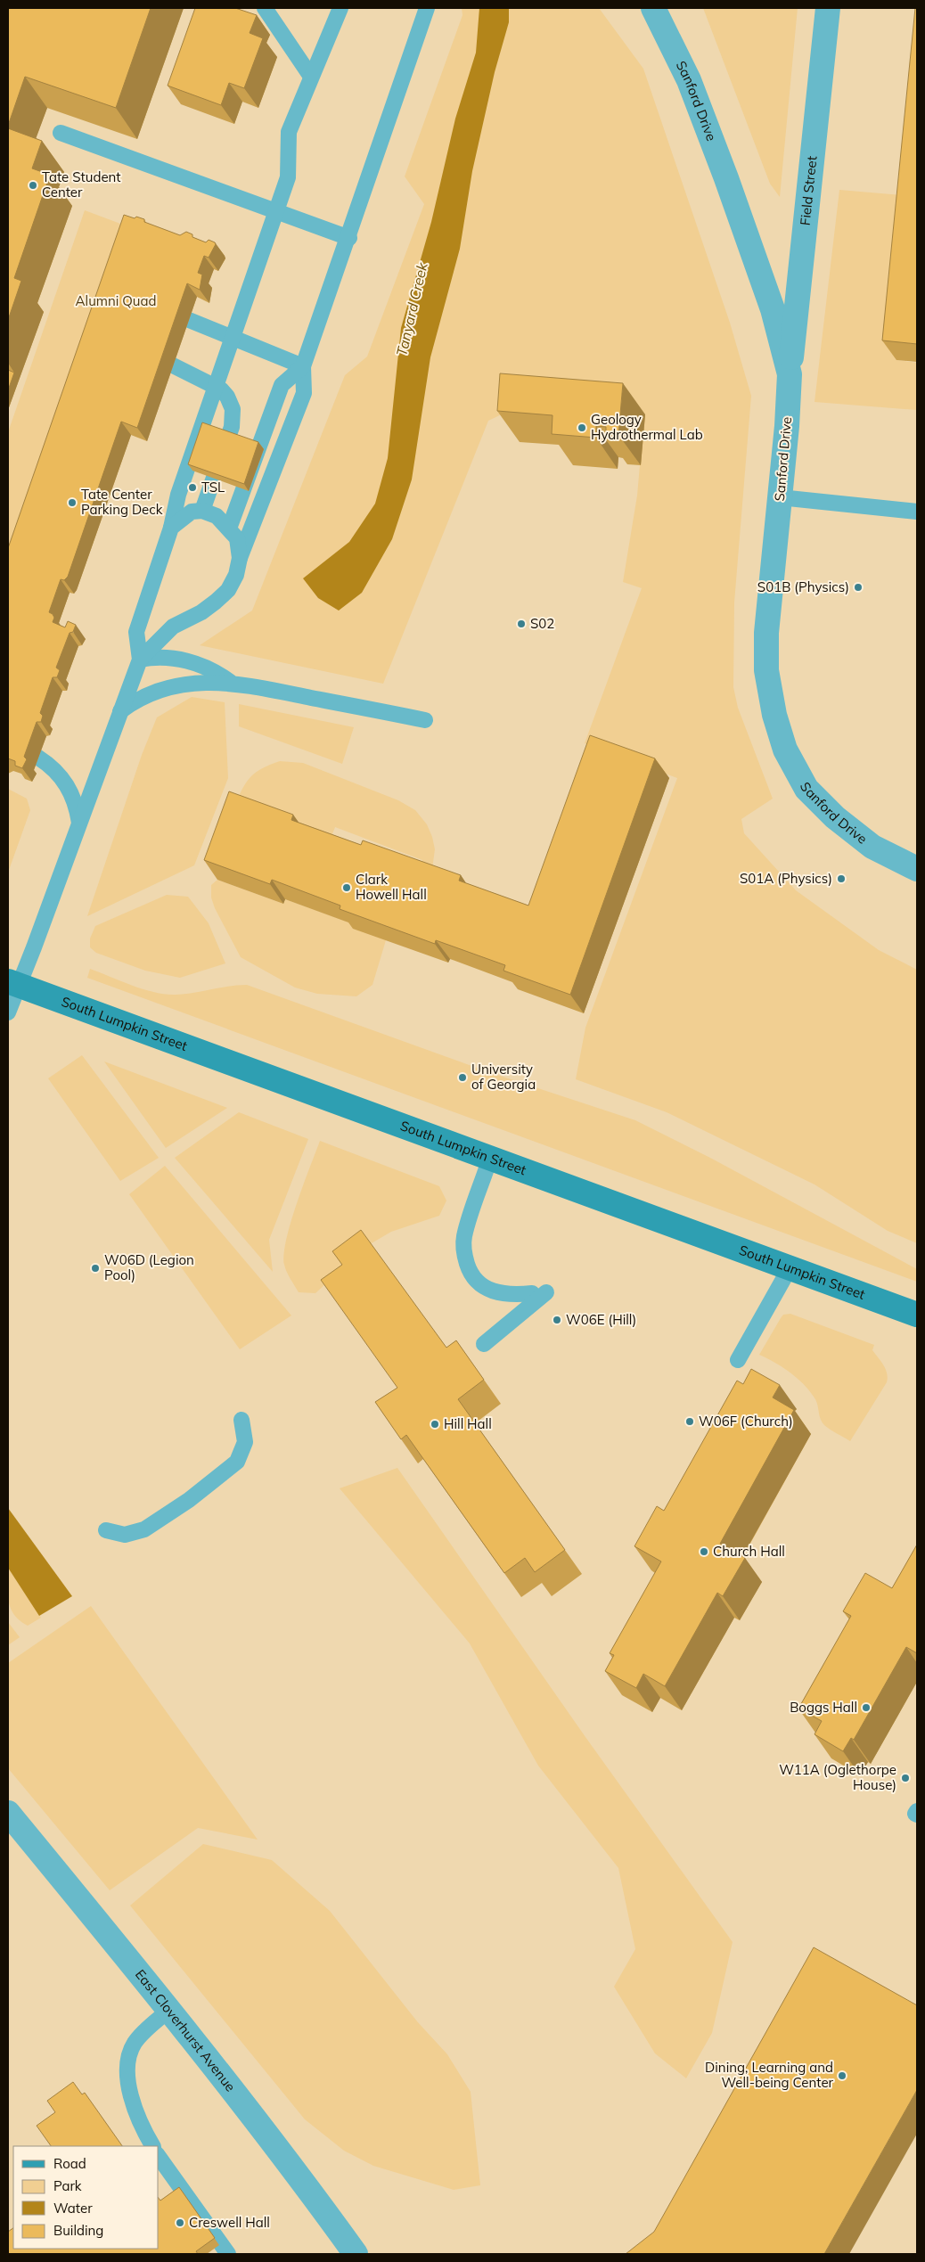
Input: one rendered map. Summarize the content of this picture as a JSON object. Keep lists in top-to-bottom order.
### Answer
{
  "streets": {
    "main road": ["South Lumpkin Street"],
    "street": ["Sanford Drive", "Field Street", "East Cloverhurst Avenue"]
  },
  "crossings": [
    ["Sanford Drive", "Field Street"]
  ],
  "water": ["Tanyard Creek"],
  "parks": ["Alumni Quad"],
  "places": [
    "Tate Student Center",
    "Geology Hydrothermal Lab",
    "TSL",
    "Tate Center Parking Deck",
    "S01B (Physics)",
    "S02",
    "S01A (Physics)",
    "Clark Howell Hall",
    "University of Georgia",
    "W06D (Legion Pool)",
    "W06E (Hill)",
    "W06F (Church)",
    "Hill Hall",
    "Church Hall",
    "Boggs Hall",
    "W11A (Oglethorpe House)",
    "Dining, Learning and Well-being Center",
    "Creswell Hall"
  ],
  "legend": [
    "Road",
    "Park",
    "Water",
    "Building"
  ]
}
